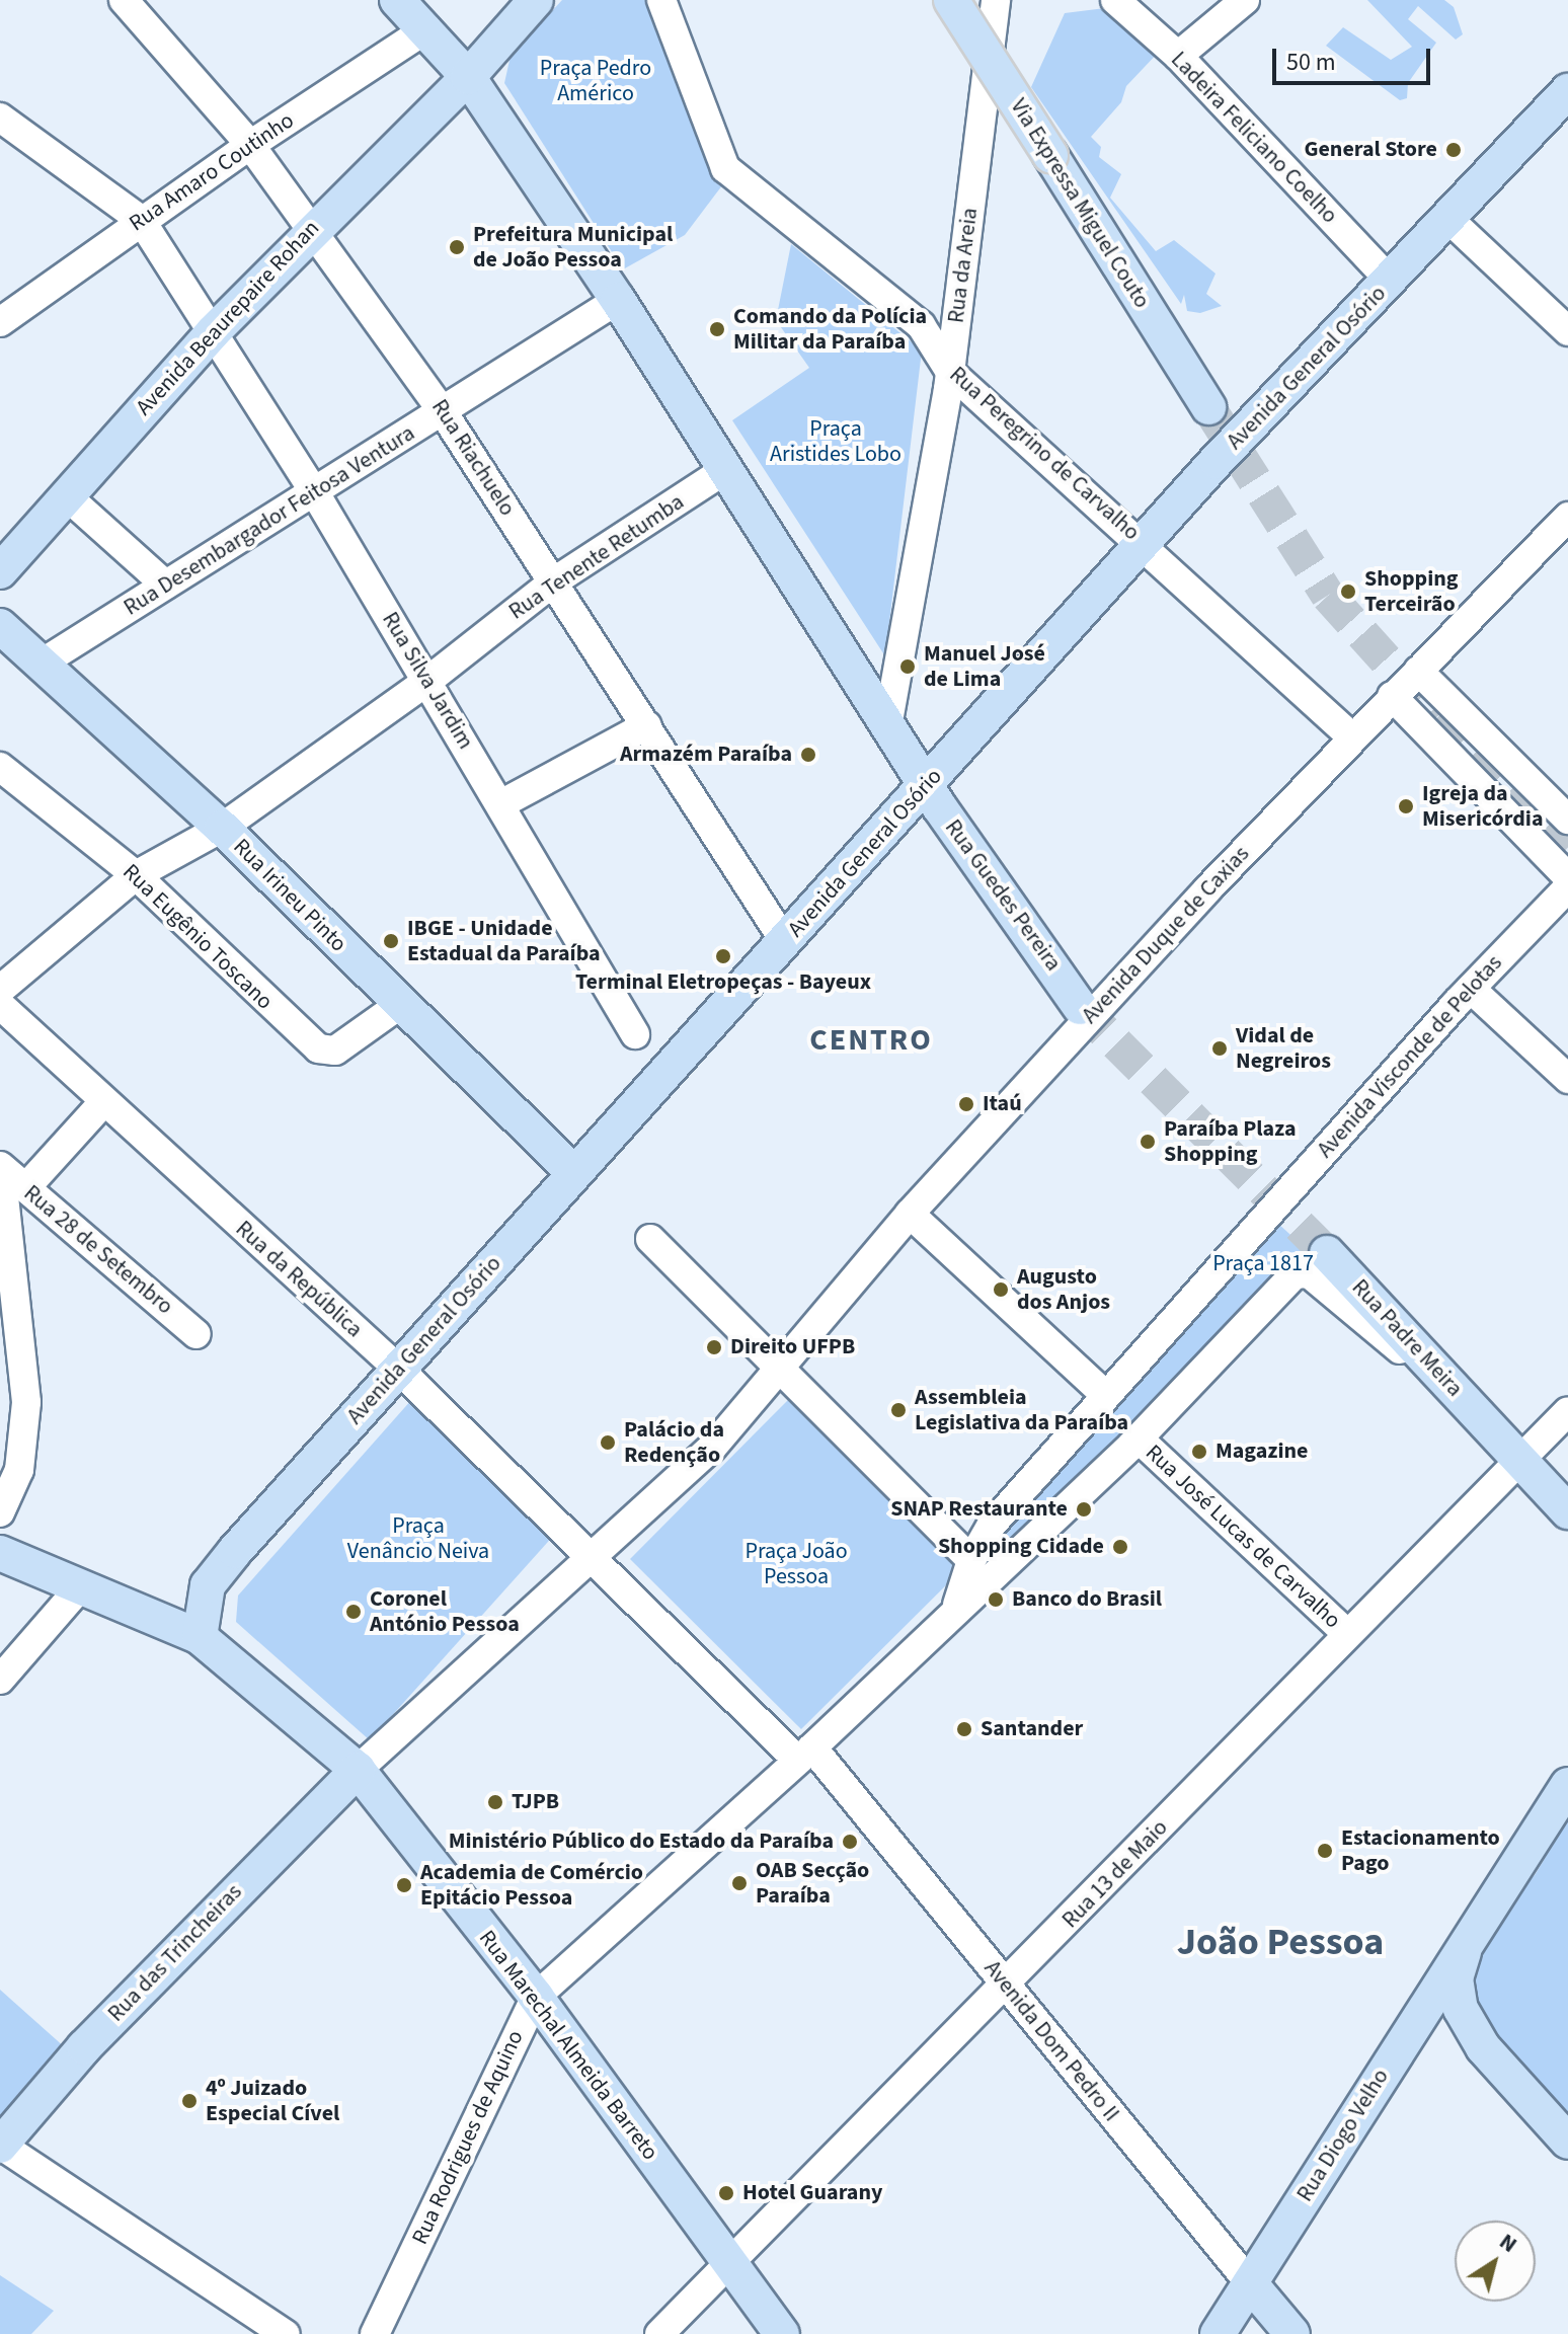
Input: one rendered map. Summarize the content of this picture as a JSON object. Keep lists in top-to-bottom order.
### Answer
{
  "streets": {
    "main road": [
      "Via Expressa Miguel Couto",
      "Avenida Beaurepaire Rohan",
      "Avenida General Osório",
      "Rua Irineu Pinto",
      "Rua Guedes Pereira",
      "Rua Padre Meira",
      "Rua das Trincheiras",
      "Avenida Dom Pedro II",
      "Rua Marechal Almeida Barreto",
      "Rua Diogo Velho"
    ],
    "street": [
      "Ladeira Feliciano Coelho",
      "Rua Amaro Coutinho",
      "Rua da Areia",
      "Rua Peregrino de Carvalho",
      "Rua Riachuelo",
      "Rua Desembargador Feitosa Ventura",
      "Rua Tenente Retumba",
      "Rua Silva Jardim",
      "Avenida Duque de Caxias",
      "Rua Eugênio Toscano",
      "Avenida Visconde de Pelotas",
      "Rua 28 de Setembro",
      "Rua da República",
      "Rua José Lucas de Carvalho",
      "Rua 13 de Maio",
      "Rua Rodrigues de Aquino"
    ]
  },
  "crossings": [
    ["Ladeira Feliciano Coelho", "Avenida General Osório"],
    ["Rua Amaro Coutinho", "Rua Riachuelo"],
    ["Rua Amaro Coutinho", "Rua Silva Jardim"],
    ["Rua da Areia", "Rua Peregrino de Carvalho"],
    ["Avenida Beaurepaire Rohan", "Rua Riachuelo"],
    ["Avenida Beaurepaire Rohan", "Rua Silva Jardim"],
    ["Avenida General Osório", "Rua Peregrino de Carvalho"],
    ["Avenida General Osório", "Rua Riachuelo"],
    ["Avenida General Osório", "Rua Irineu Pinto"],
    ["Avenida General Osório", "Rua Guedes Pereira"],
    ["Avenida General Osório", "Rua da República"],
    ["Avenida General Osório", "Rua Marechal Almeida Barreto"],
    ["Rua Peregrino de Carvalho", "Avenida Duque de Caxias"],
    ["Rua Riachuelo", "Rua Desembargador Feitosa Ventura"],
    ["Rua Riachuelo", "Rua Tenente Retumba"],
    ["Rua Desembargador Feitosa Ventura", "Rua Silva Jardim"],
    ["Rua Desembargador Feitosa Ventura", "Rua Irineu Pinto"],
    ["Rua Tenente Retumba", "Rua Silva Jardim"],
    ["Rua Tenente Retumba", "Rua Irineu Pinto"],
    ["Rua Tenente Retumba", "Rua Eugênio Toscano"],
    ["Rua Irineu Pinto", "Rua Eugênio Toscano"],
    ["Rua Padre Meira", "Rua 13 de Maio"],
    ["Rua José Lucas de Carvalho", "Rua 13 de Maio"],
    ["Rua 13 de Maio", "Avenida Dom Pedro II"],
    ["Rua 13 de Maio", "Rua Marechal Almeida Barreto"],
    ["Rua das Trincheiras", "Rua Marechal Almeida Barreto"],
    ["Avenida Dom Pedro II", "Rua Diogo Velho"],
    ["Avenida Dom Pedro II", "Rua Rodrigues de Aquino"],
    ["Rua Marechal Almeida Barreto", "Rua Rodrigues de Aquino"]
  ],
  "districts": ["CENTRO", "João Pessoa"],
  "parks": [
    "Praça Pedro Américo",
    "Praça Aristides Lobo",
    "Praça 1817",
    "Praça Venâncio Neiva",
    "Praça João Pessoa"
  ],
  "places": [
    "General Store",
    "Prefeitura Municipal de João Pessoa",
    "Comando da Polícia Militar da Paraíba",
    "Shopping Terceirão",
    "Manuel José de Lima",
    "Armazém Paraíba",
    "Igreja da Misericórdia",
    "IBGE - Unidade Estadual da Paraíba",
    "Terminal Eletropeças - Bayeux",
    "Vidal de Negreiros",
    "Itaú",
    "Paraíba Plaza Shopping",
    "Augusto dos Anjos",
    "Direito UFPB",
    "Assembleia Legislativa da Paraíba",
    "Palácio da Redenção",
    "Magazine",
    "SNAP Restaurante",
    "Shopping Cidade",
    "Banco do Brasil",
    "Coronel António Pessoa",
    "Santander",
    "TJPB",
    "Ministério Público do Estado da Paraíba",
    "Estacionamento Pago",
    "OAB Secção Paraíba",
    "Academia de Comércio Epitácio Pessoa",
    "4º Juizado Especial Cível",
    "Hotel Guarany"
  ],
  "scale_bar": "50 m",
  "north": "top right"
}
